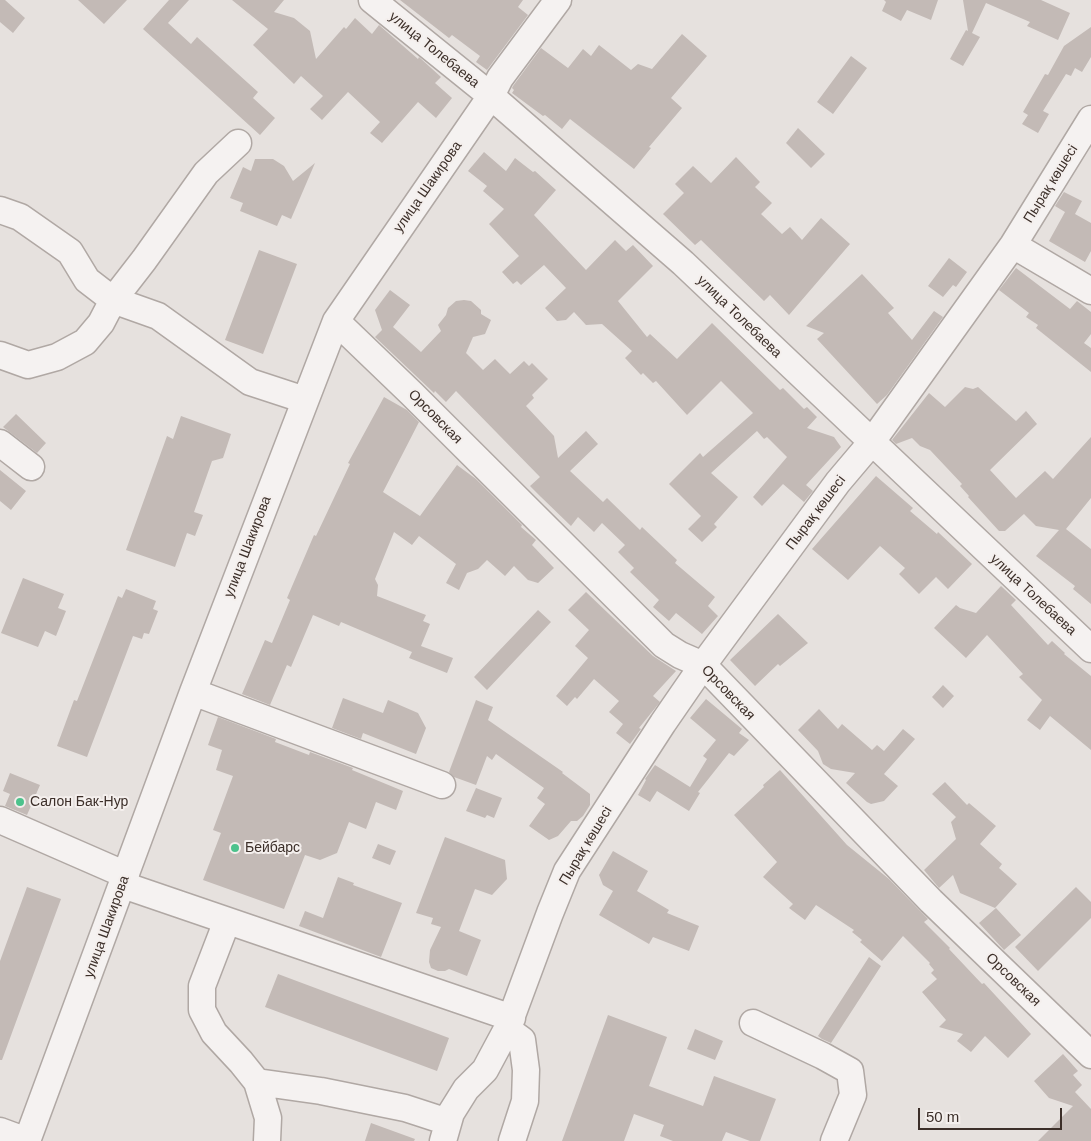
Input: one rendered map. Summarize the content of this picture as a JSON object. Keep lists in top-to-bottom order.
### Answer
{
  "streets": {
    "street": [
      "улица Толебаева",
      "Пырақ көшесі",
      "улица Шакирова",
      "Орсовская"
    ]
  },
  "crossings": [
    ["улица Толебаева", "Пырақ көшесі"],
    ["улица Толебаева", "улица Шакирова"],
    ["Пырақ көшесі", "Орсовская"],
    ["улица Шакирова", "Орсовская"]
  ],
  "places": ["Салон Бак-Нур", "Бейбарс"],
  "scale_bar": "50 m"
}
